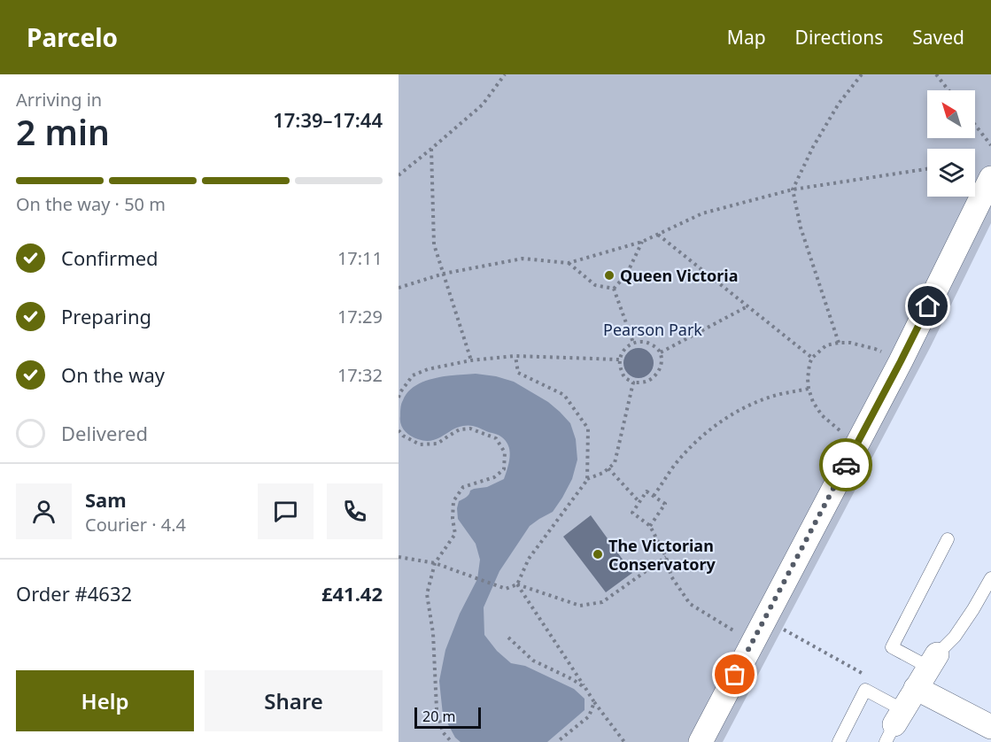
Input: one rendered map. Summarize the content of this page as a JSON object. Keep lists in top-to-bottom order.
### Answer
{
  "parks": ["Pearson Park"],
  "places": ["Queen Victoria", "The Victorian Conservatory"],
  "scale_bar": "20 m",
  "north": "top left",
  "page": {
    "header": "Parcelo",
    "nav": ["Map", "Directions", "Saved"],
    "heading": ["2 min", "Arriving in", "17:39–17:44"],
    "panel": [
      "Sam",
      "Courier · 4.4",
      "Order #4632",
      "£41.42"
    ],
    "bar": "On the way · 50 m",
    "list": [
      ["Confirmed", "17:11"],
      ["Preparing", "17:29"],
      ["On the way", "17:32"],
      "Delivered"
    ],
    "buttons": ["Help", "Share"],
    "scale": "20 m"
  }
}
